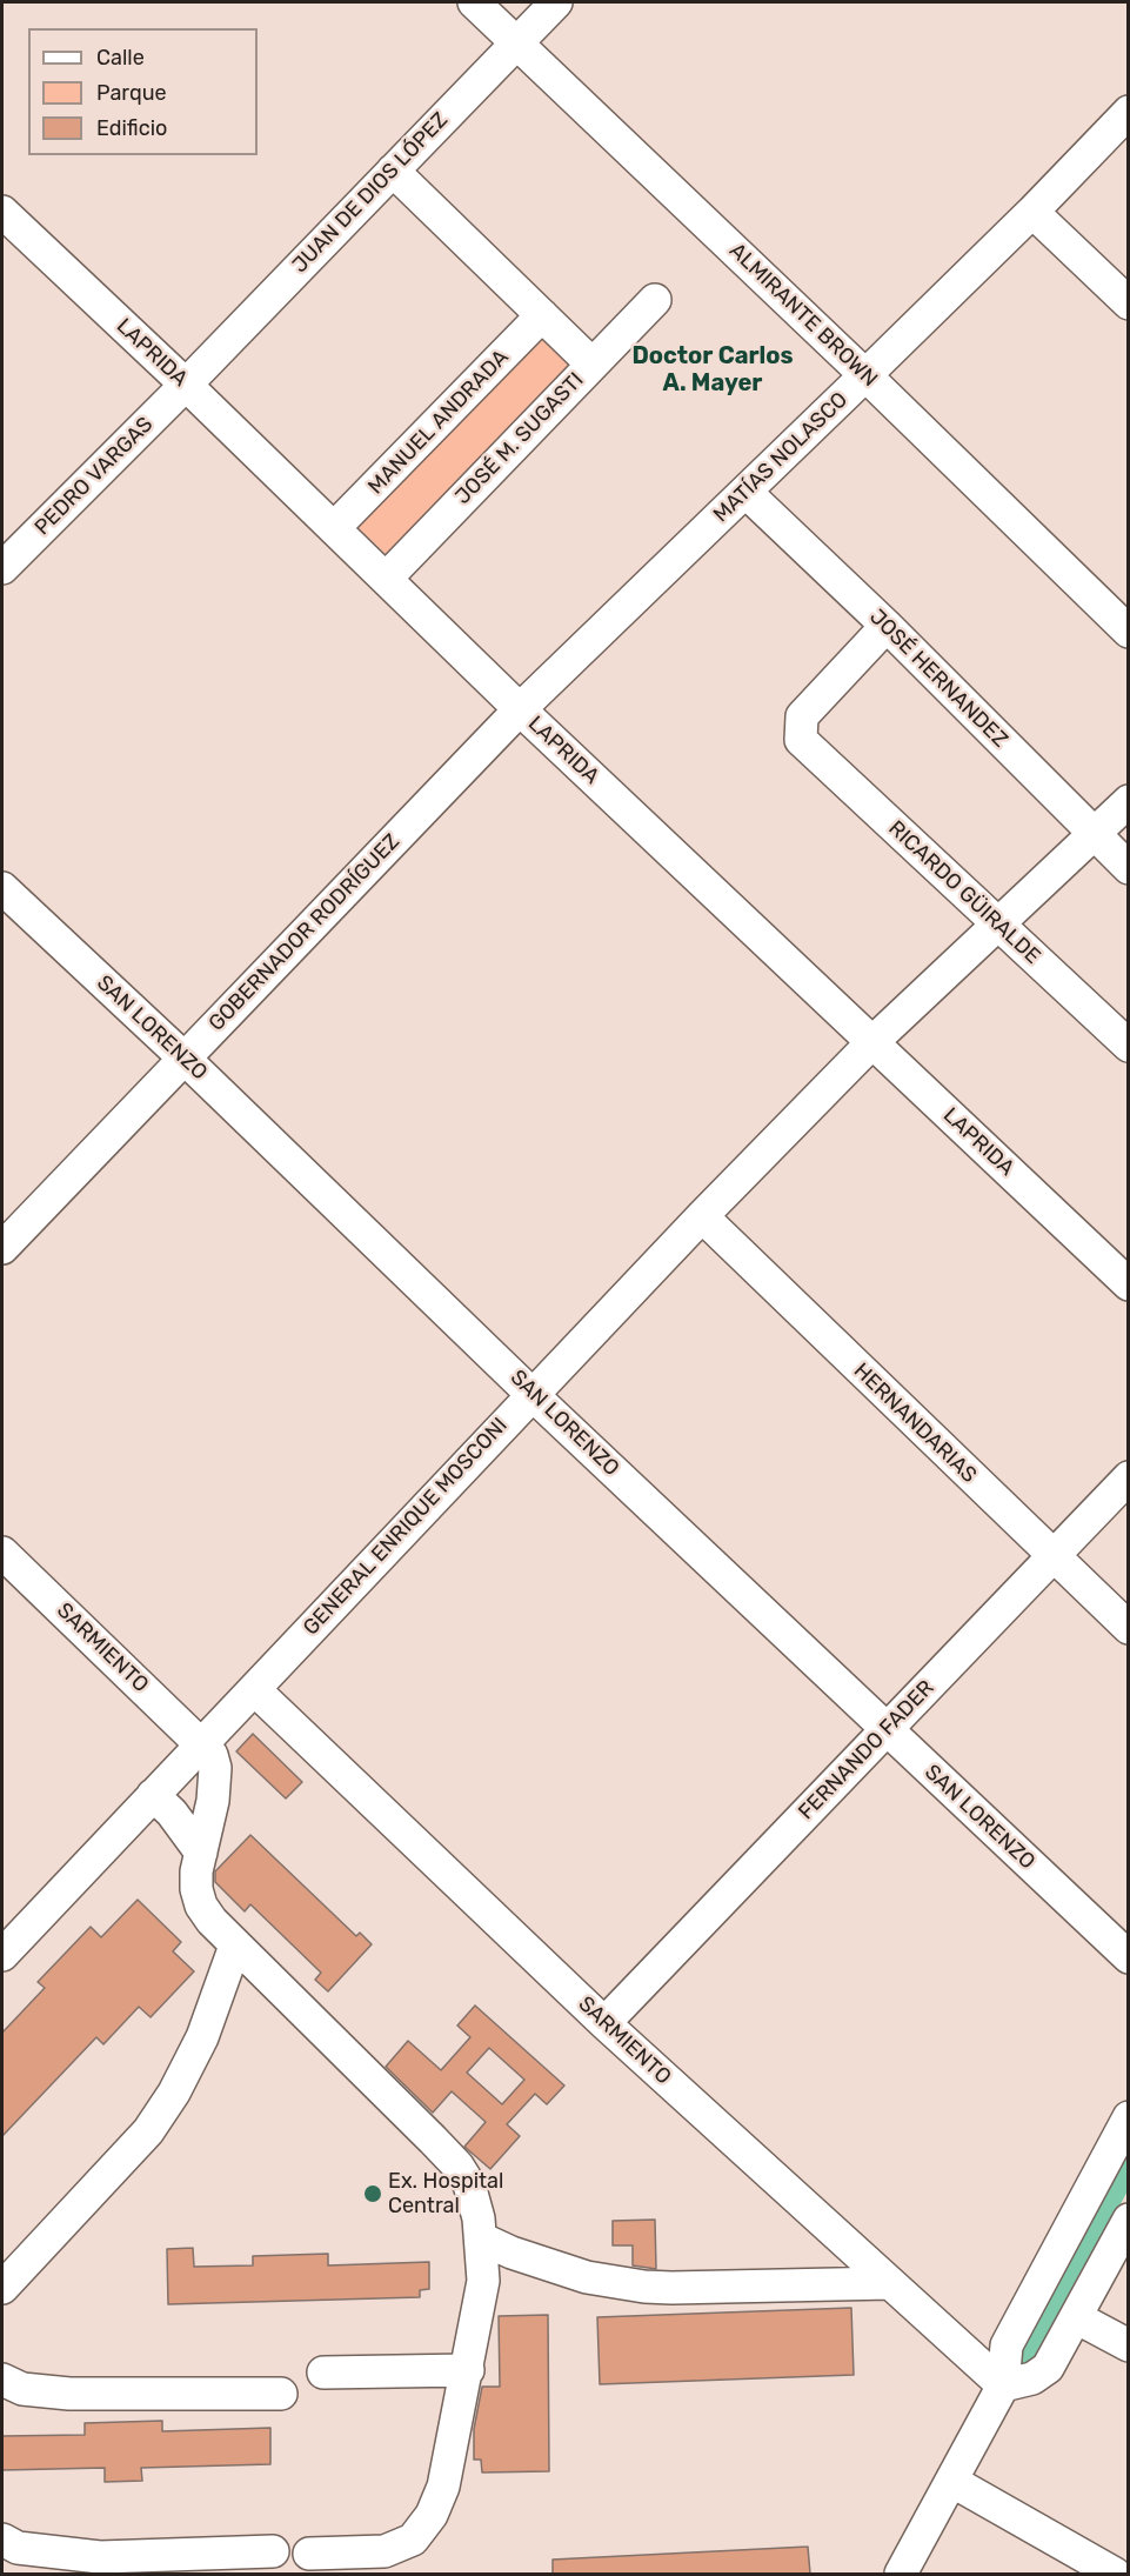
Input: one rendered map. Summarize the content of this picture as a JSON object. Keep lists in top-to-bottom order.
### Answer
{
  "streets": {
    "street": [
      "JUAN DE DIOS LÓPEZ",
      "ALMIRANTE BROWN",
      "LAPRIDA",
      "MANUEL ANDRADA",
      "JOSÉ M. SUGASTI",
      "MATÍAS NOLASCO",
      "PEDRO VARGAS",
      "JOSÉ HERNANDEZ",
      "RICARDO GÜIRALDE",
      "GOBERNADOR RODRÍGUEZ",
      "SAN LORENZO",
      "HERNANDARIAS",
      "GENERAL ENRIQUE MOSCONI",
      "SARMIENTO",
      "FERNANDO FADER"
    ]
  },
  "crossings": [
    ["JUAN DE DIOS LÓPEZ", "ALMIRANTE BROWN"],
    ["JUAN DE DIOS LÓPEZ", "LAPRIDA"],
    ["JUAN DE DIOS LÓPEZ", "PEDRO VARGAS"],
    ["ALMIRANTE BROWN", "MATÍAS NOLASCO"],
    ["LAPRIDA", "MANUEL ANDRADA"],
    ["LAPRIDA", "JOSÉ M. SUGASTI"],
    ["LAPRIDA", "MATÍAS NOLASCO"],
    ["LAPRIDA", "PEDRO VARGAS"],
    ["LAPRIDA", "GOBERNADOR RODRÍGUEZ"],
    ["LAPRIDA", "GENERAL ENRIQUE MOSCONI"],
    ["MATÍAS NOLASCO", "JOSÉ HERNANDEZ"],
    ["MATÍAS NOLASCO", "GOBERNADOR RODRÍGUEZ"],
    ["JOSÉ HERNANDEZ", "RICARDO GÜIRALDE"],
    ["JOSÉ HERNANDEZ", "GENERAL ENRIQUE MOSCONI"],
    ["RICARDO GÜIRALDE", "GENERAL ENRIQUE MOSCONI"],
    ["GOBERNADOR RODRÍGUEZ", "SAN LORENZO"],
    ["SAN LORENZO", "GENERAL ENRIQUE MOSCONI"],
    ["SAN LORENZO", "FERNANDO FADER"],
    ["HERNANDARIAS", "GENERAL ENRIQUE MOSCONI"],
    ["HERNANDARIAS", "FERNANDO FADER"],
    ["GENERAL ENRIQUE MOSCONI", "SARMIENTO"],
    ["SARMIENTO", "FERNANDO FADER"]
  ],
  "districts": ["Doctor Carlos A. Mayer"],
  "places": ["Ex. Hospital Central"],
  "legend": ["Calle", "Parque", "Edificio"]
}
